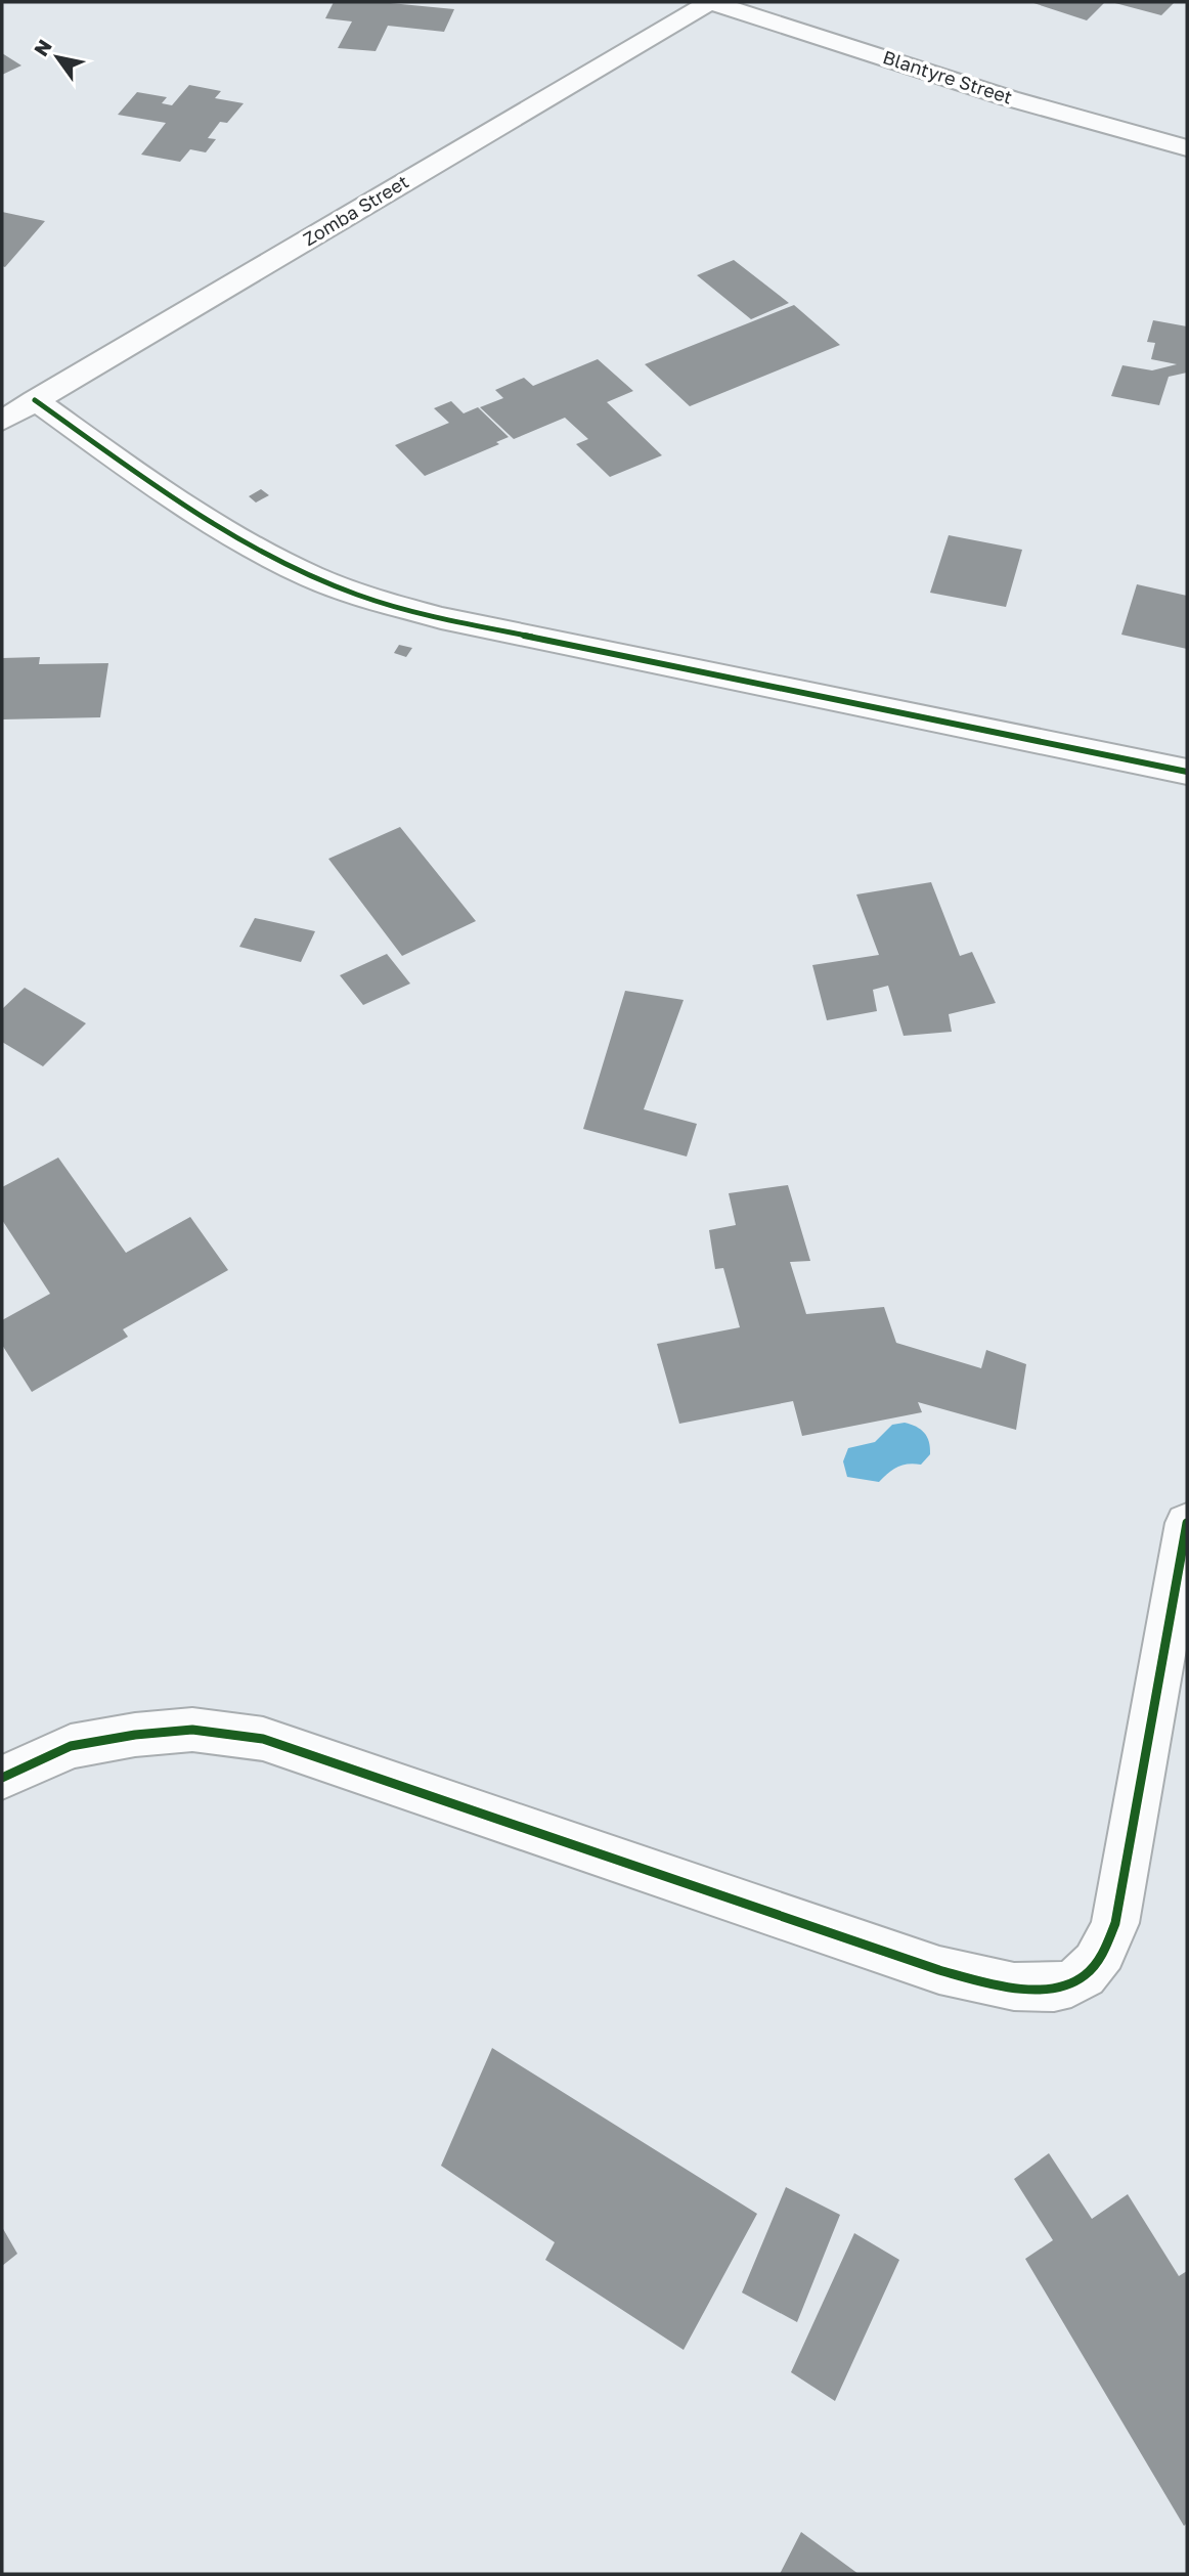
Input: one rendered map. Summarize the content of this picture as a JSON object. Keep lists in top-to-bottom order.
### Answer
{
  "streets": {
    "street": ["Blantyre Street", "Zomba Street"]
  },
  "crossings": [
    ["Blantyre Street", "Zomba Street"]
  ],
  "north": "top left"
}
